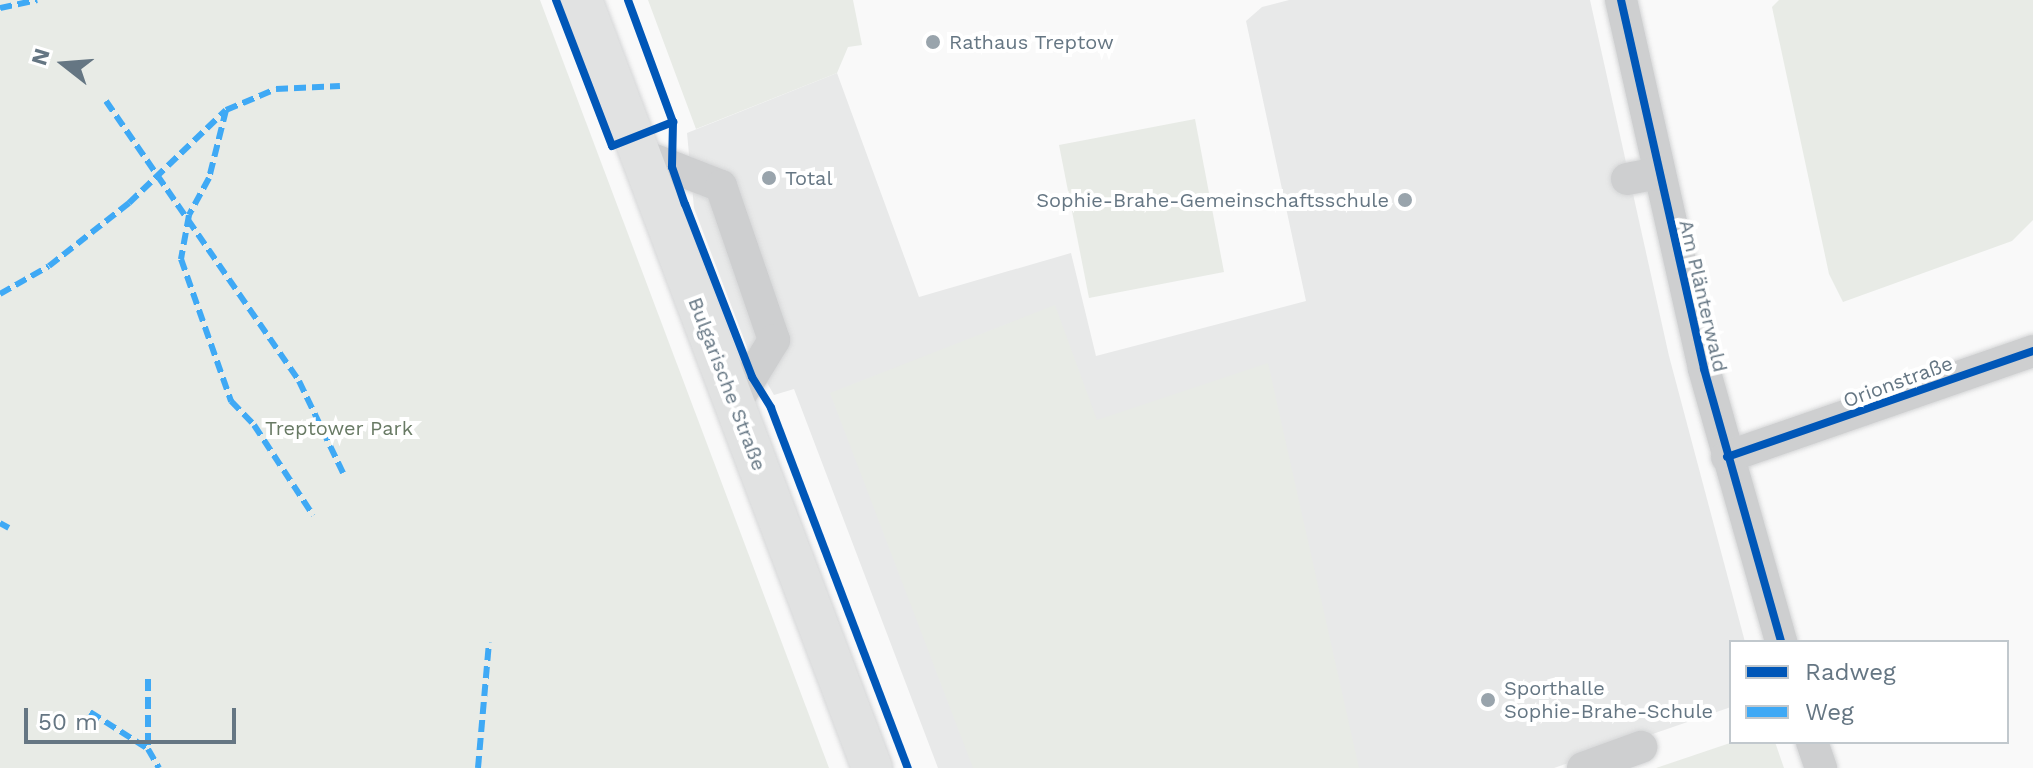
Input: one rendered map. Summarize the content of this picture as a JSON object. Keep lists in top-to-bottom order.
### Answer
{
  "streets": {
    "main road": ["Bulgarische Straße"],
    "street": ["Am Plänterwald", "Orionstraße"]
  },
  "crossings": [
    ["Am Plänterwald", "Orionstraße"]
  ],
  "parks": ["Treptower Park"],
  "places": [
    "Rathaus Treptow",
    "Total",
    "Sophie-Brahe-Gemeinschaftsschule",
    "Sporthalle Sophie-Brahe-Schule"
  ],
  "legend": ["Radweg", "Weg"],
  "scale_bar": "50 m",
  "north": "left"
}
